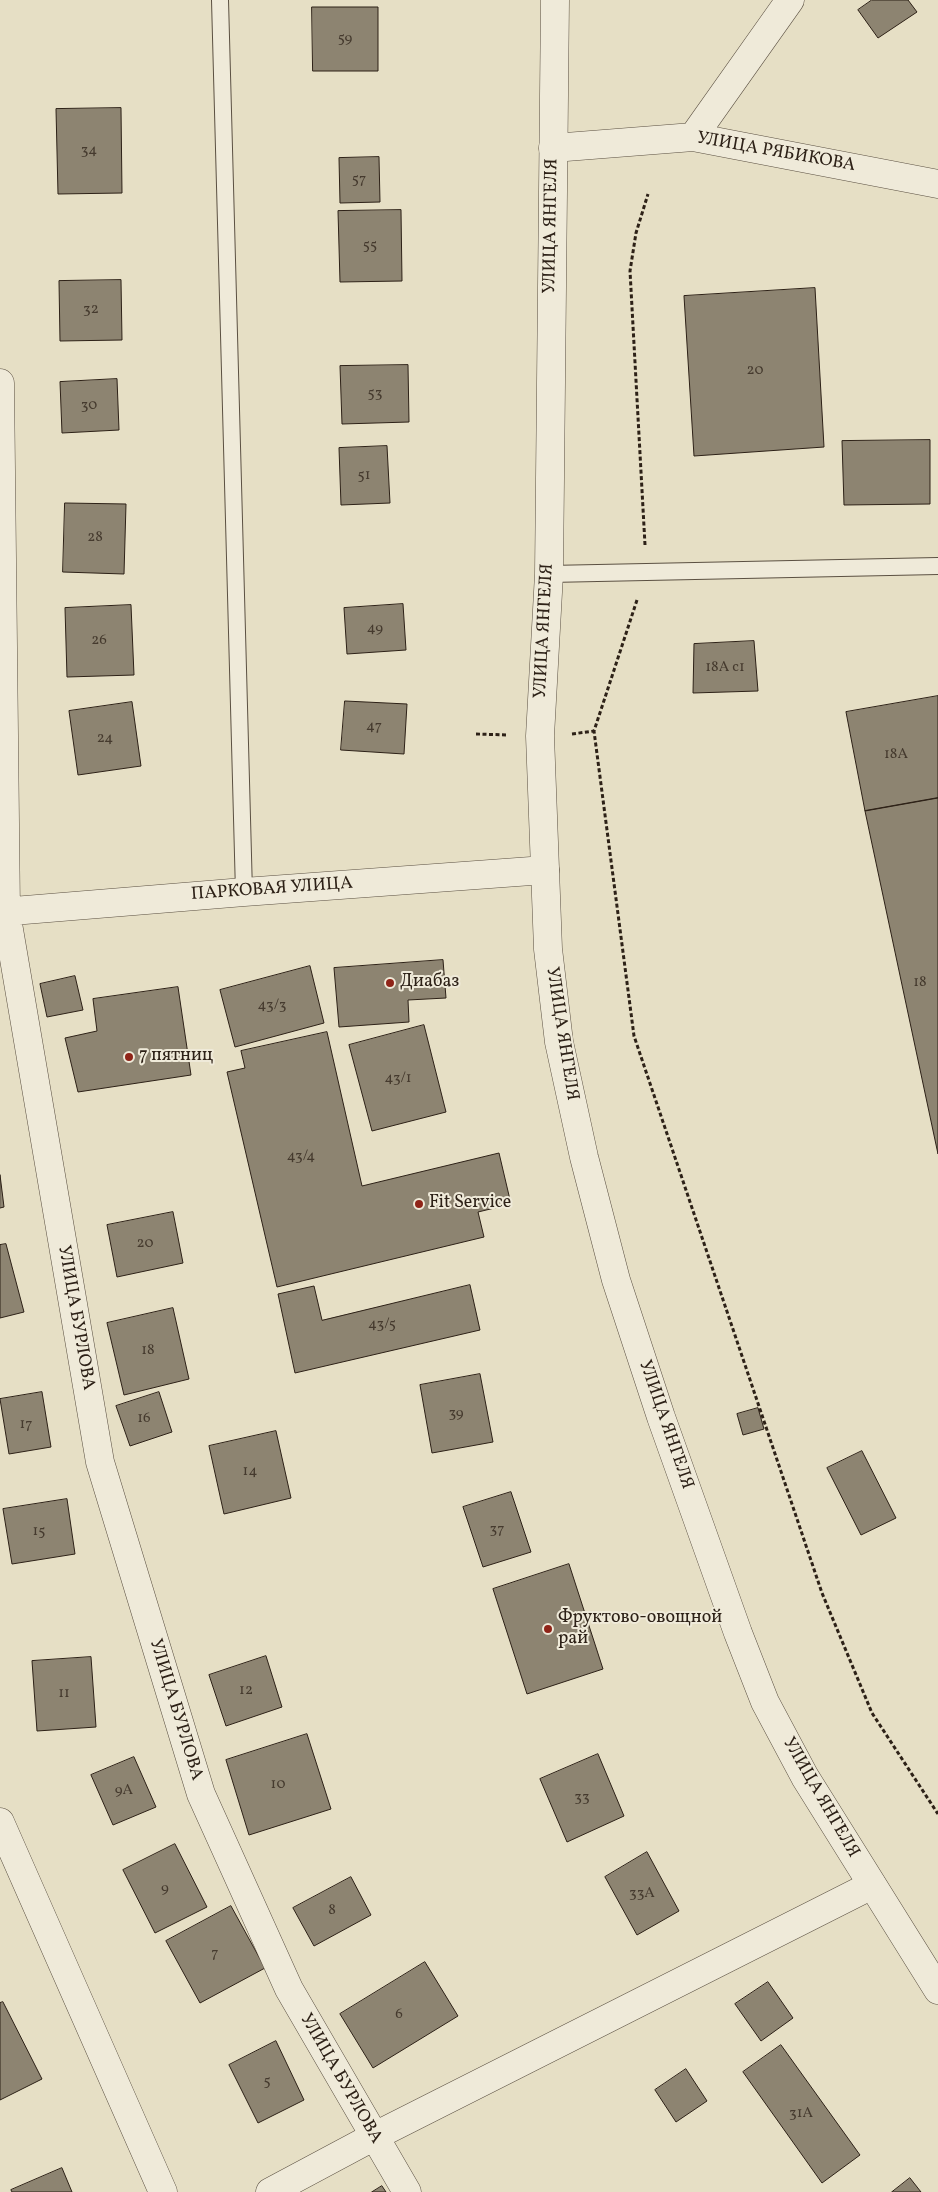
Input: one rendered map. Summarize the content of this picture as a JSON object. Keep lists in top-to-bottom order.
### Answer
{
  "streets": {
    "street": [
      "УЛИЦА РЯБИКОВА",
      "УЛИЦА ЯНГЕЛЯ",
      "ПАРКОВАЯ УЛИЦА",
      "УЛИЦА БУРЛОВА"
    ]
  },
  "crossings": [
    ["УЛИЦА РЯБИКОВА", "УЛИЦА ЯНГЕЛЯ"],
    ["УЛИЦА ЯНГЕЛЯ", "ПАРКОВАЯ УЛИЦА"],
    ["ПАРКОВАЯ УЛИЦА", "УЛИЦА БУРЛОВА"]
  ],
  "places": [
    "Диабаз",
    "7 пятниц",
    "Fit Service",
    "Фруктово-овощной рай"
  ],
  "house_numbers": [
    "59",
    "34",
    "57",
    "55",
    "32",
    "20",
    "53",
    "30",
    "51",
    "28",
    "49",
    "26",
    "18А с1",
    "47",
    "24",
    "18А",
    "18",
    "43/3",
    "43/1",
    "43/4",
    "20",
    "43/5",
    "18",
    "39",
    "16",
    "17",
    "14",
    "37",
    "15",
    "12",
    "11",
    "10",
    "9А",
    "33",
    "9",
    "33А",
    "8",
    "7",
    "6",
    "5",
    "31А"
  ]
}
